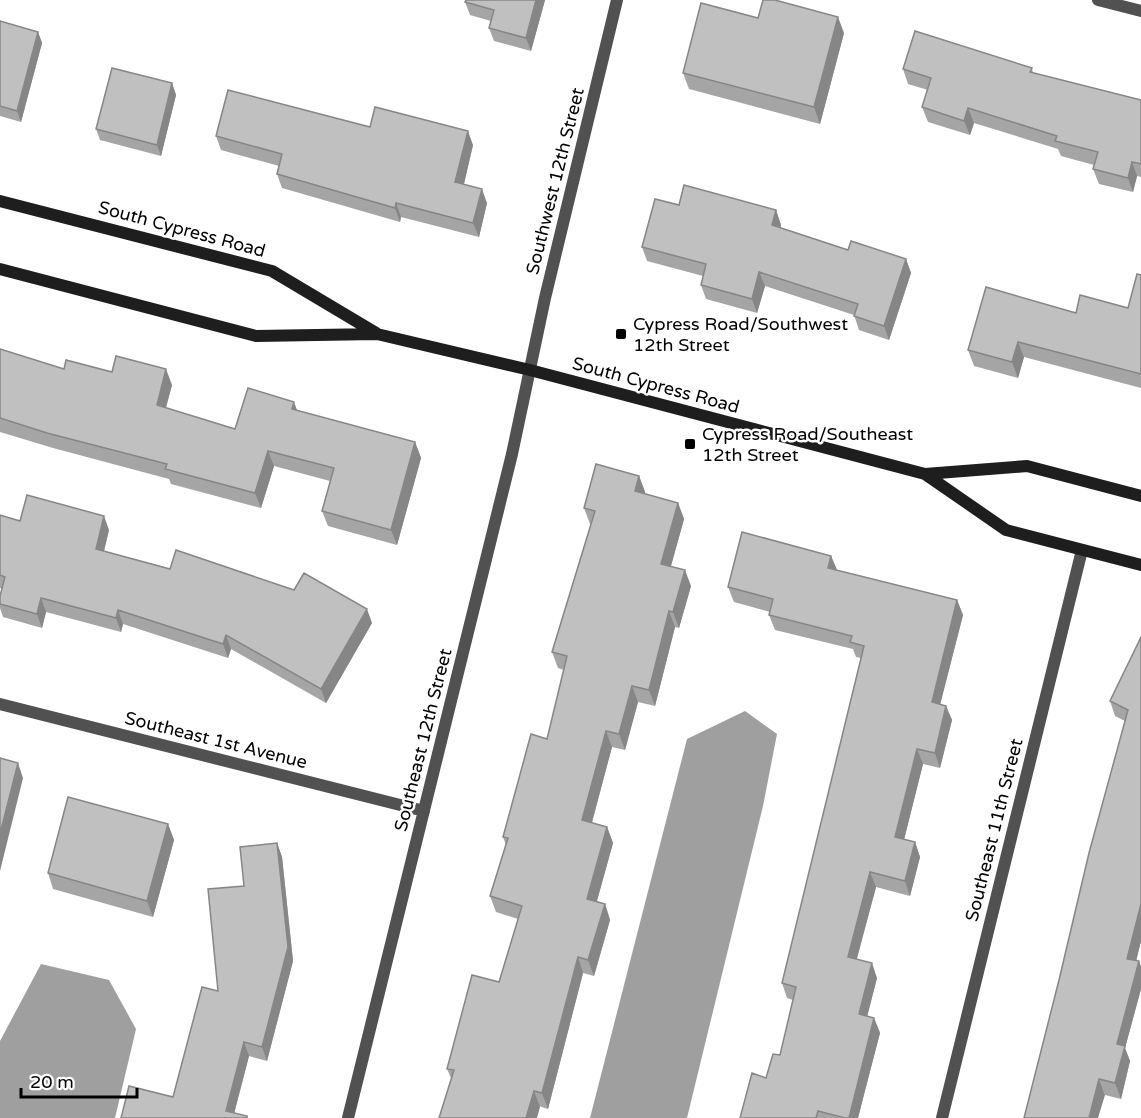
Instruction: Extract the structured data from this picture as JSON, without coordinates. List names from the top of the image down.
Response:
{
  "streets": {
    "street": [
      "Southwest 12th Street",
      "South Cypress Road",
      "Southeast 1st Avenue",
      "Southeast 12th Street",
      "Southeast 11th Street"
    ]
  },
  "crossings": [
    ["Southwest 12th Street", "South Cypress Road"],
    ["Southwest 12th Street", "Southeast 12th Street"],
    ["South Cypress Road", "Southeast 12th Street"],
    ["South Cypress Road", "Southeast 11th Street"],
    ["Southeast 1st Avenue", "Southeast 12th Street"]
  ],
  "places": {
    "transit": ["Cypress Road/Southwest 12th Street", "Cypress Road/Southeast 12th Street"]
  },
  "scale_bar": "20 m"
}
